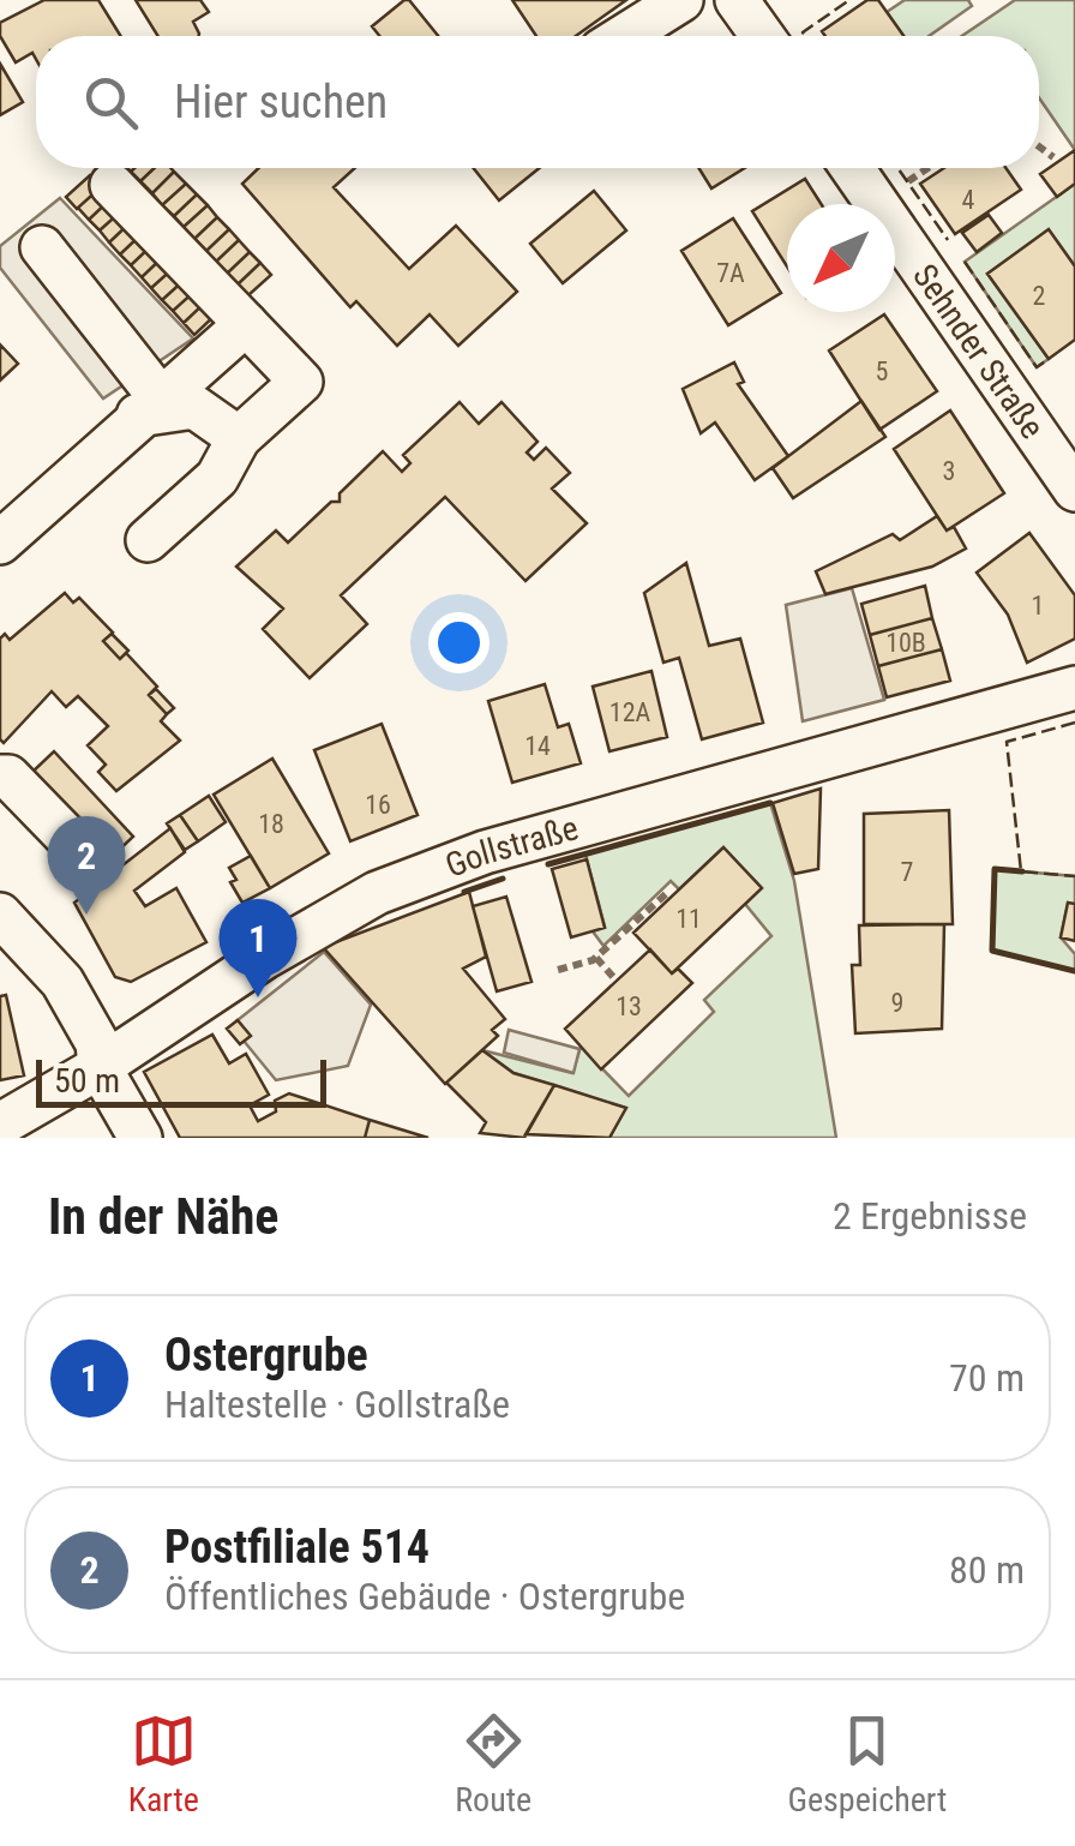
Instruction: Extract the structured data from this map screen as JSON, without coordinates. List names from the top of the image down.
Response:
{
  "streets": {
    "street": ["Sehnder Straße", "Gollstraße"]
  },
  "house_numbers": [
    "4",
    "7A",
    "2",
    "5",
    "3",
    "1",
    "10B",
    "12A",
    "14",
    "16",
    "18",
    "7",
    "11",
    "9",
    "13"
  ],
  "scale_bar": "50 m",
  "north": "bottom left",
  "page": {
    "search": "Hier suchen",
    "pins": ["2", "1"],
    "scale": "50 m",
    "heading": ["In der Nähe", "2 Ergebnisse"],
    "list": [
      {
        "mark": "1",
        "name": "Ostergrube",
        "note": "Haltestelle · Gollstraße",
        "value": "70 m"
      },
      {
        "mark": "2",
        "name": "Postfiliale 514",
        "note": "Öffentliches Gebäude · Ostergrube",
        "value": "80 m"
      }
    ],
    "nav": ["Karte", "Route", "Gespeichert"]
  }
}
